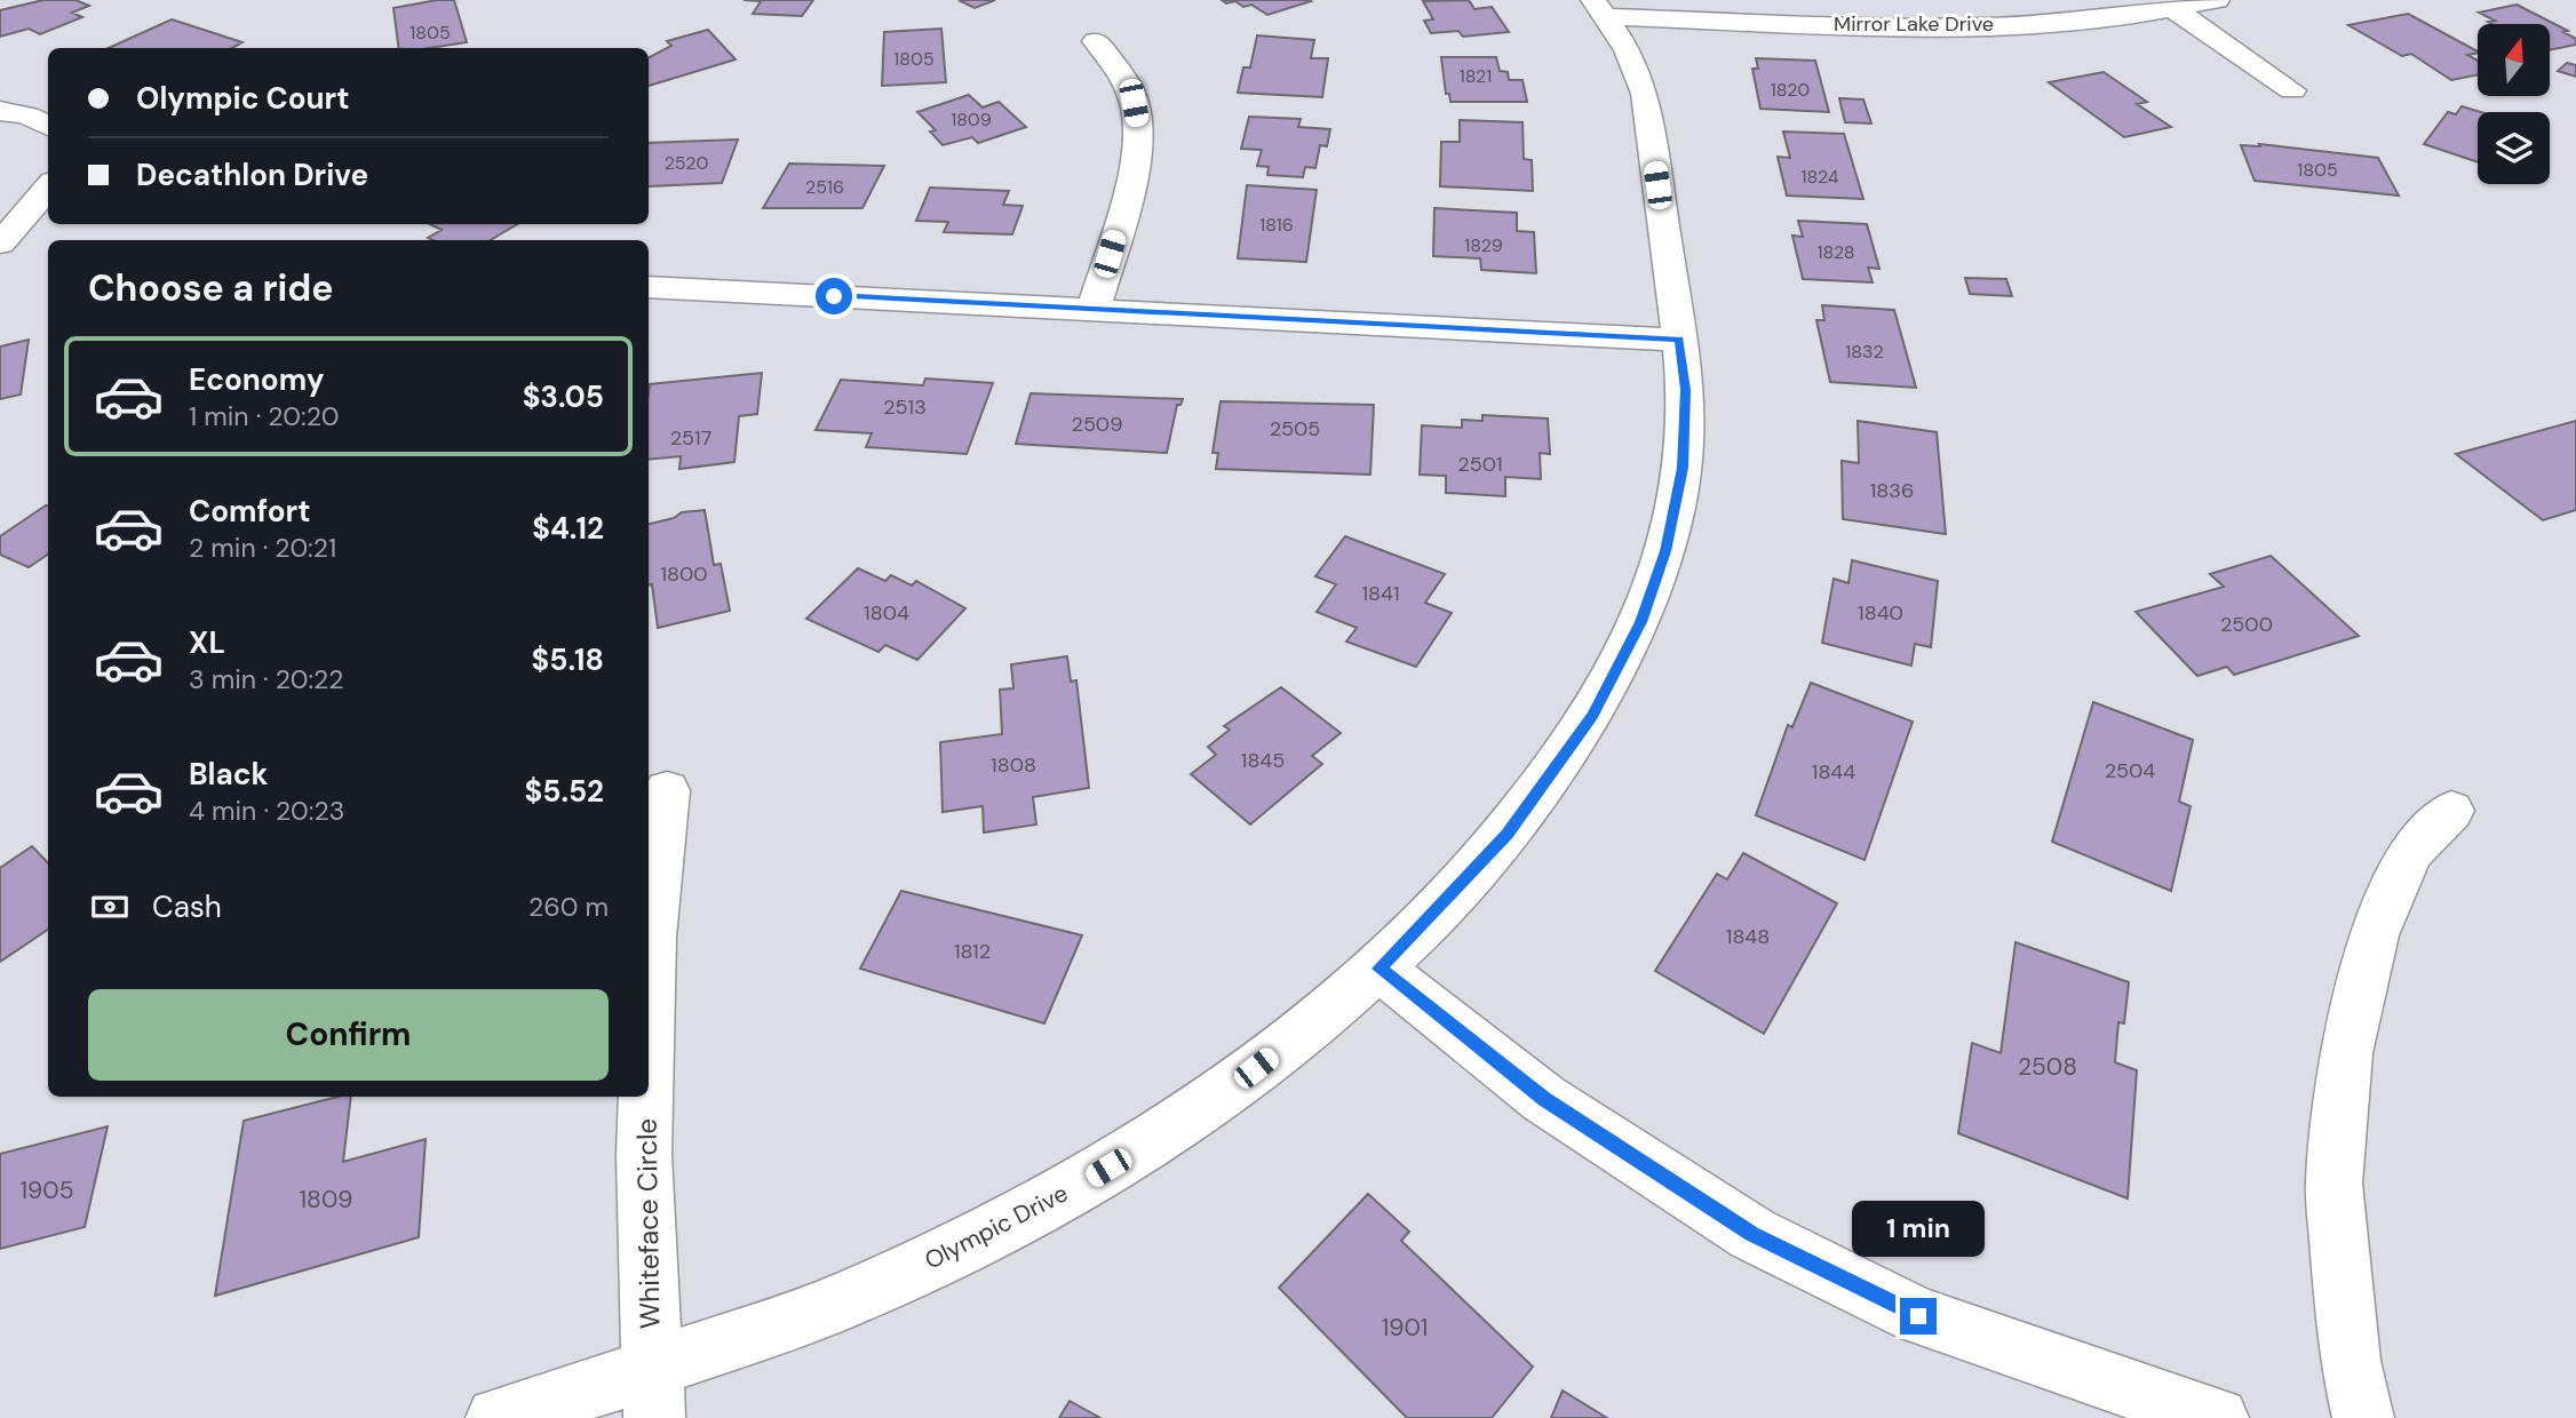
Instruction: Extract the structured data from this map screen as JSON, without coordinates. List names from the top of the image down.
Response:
{
  "streets": {
    "street": ["Mirror Lake Drive", "Whiteface Circle", "Olympic Drive"]
  },
  "crossings": [
    ["Mirror Lake Drive", "Olympic Drive"],
    ["Whiteface Circle", "Olympic Drive"]
  ],
  "house_numbers": [
    "1805",
    "1805",
    "1821",
    "1820",
    "1809",
    "2520",
    "1805",
    "1824",
    "2516",
    "1816",
    "1829",
    "1828",
    "1832",
    "2513",
    "2509",
    "2505",
    "2517",
    "2501",
    "1836",
    "1800",
    "1841",
    "1804",
    "1840",
    "2500",
    "1845",
    "1808",
    "2504",
    "1844",
    "1848",
    "1812",
    "2508",
    "1905",
    "1809",
    "1901"
  ],
  "north": "top",
  "page": {
    "banner": ["Olympic Court", "Decathlon Drive"],
    "heading": "Choose a ride",
    "list": [
      {
        "name": "Economy",
        "note": "1 min · 20:20",
        "value": "$3.05"
      },
      {
        "name": "Comfort",
        "note": "2 min · 20:21",
        "value": "$4.12"
      },
      {
        "name": "XL",
        "note": "3 min · 20:22",
        "value": "$5.18"
      },
      {
        "name": "Black",
        "note": "4 min · 20:23",
        "value": "$5.52"
      }
    ],
    "pay": ["Cash", "260 m"],
    "buttons": "Confirm",
    "bubble": "1 min"
  }
}
